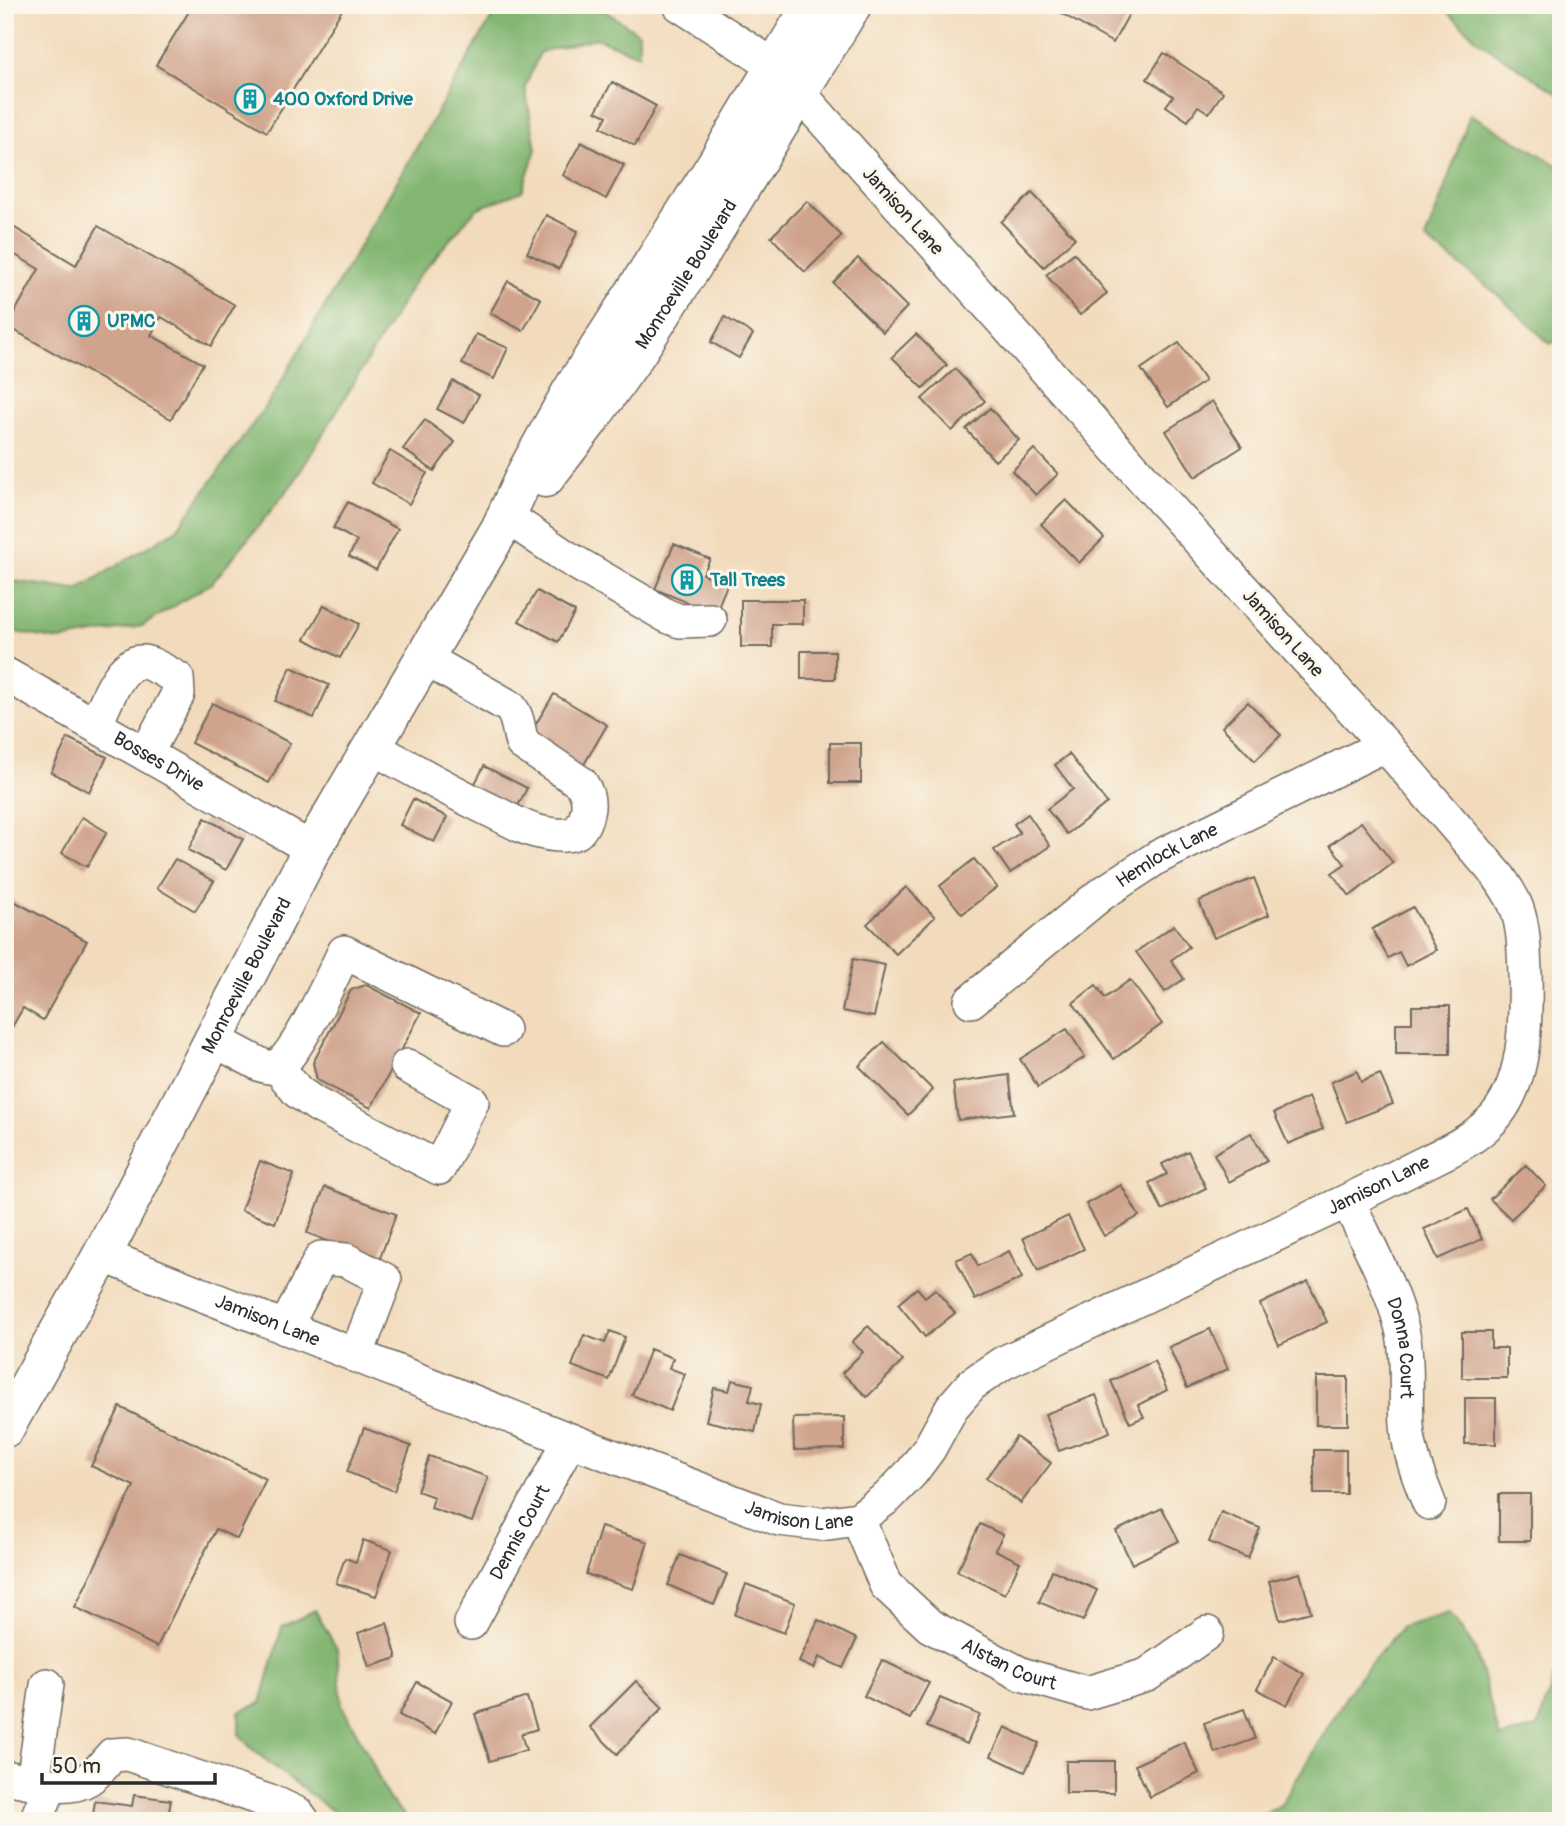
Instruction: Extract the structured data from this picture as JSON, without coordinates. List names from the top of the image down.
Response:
{
  "streets": {
    "main road": ["Monroeville Boulevard"],
    "street": [
      "Jamison Lane",
      "Bosses Drive",
      "Hemlock Lane",
      "Donna Court",
      "Dennis Court",
      "Alstan Court"
    ]
  },
  "crossings": [
    ["Jamison Lane", "Monroeville Boulevard"],
    ["Jamison Lane", "Hemlock Lane"],
    ["Jamison Lane", "Donna Court"],
    ["Jamison Lane", "Dennis Court"],
    ["Jamison Lane", "Alstan Court"],
    ["Monroeville Boulevard", "Bosses Drive"]
  ],
  "places": {
    "building": ["400 Oxford Drive", "UPMC", "Tall Trees"]
  },
  "scale_bar": "50 m"
}
